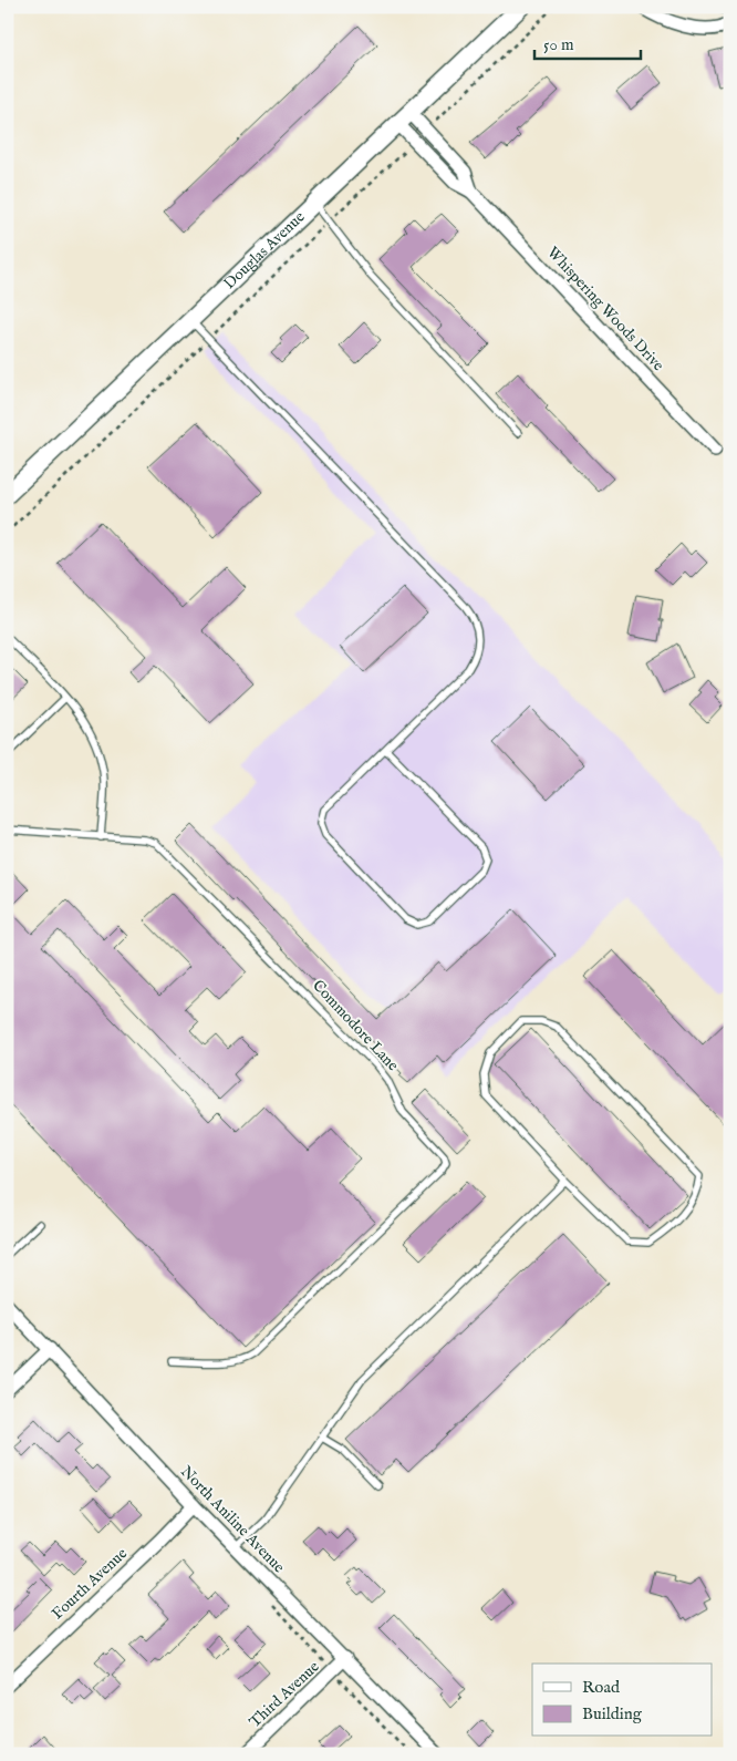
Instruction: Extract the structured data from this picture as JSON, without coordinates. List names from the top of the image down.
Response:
{
  "streets": {
    "street": [
      "Douglas Avenue",
      "Whispering Woods Drive",
      "North Aniline Avenue",
      "Fourth Avenue",
      "Third Avenue"
    ],
    "lane": ["Commodore Lane"]
  },
  "crossings": [
    ["Douglas Avenue", "Whispering Woods Drive"],
    ["North Aniline Avenue", "Fourth Avenue"],
    ["North Aniline Avenue", "Third Avenue"]
  ],
  "legend": ["Road", "Building"],
  "scale_bar": "50 m"
}
